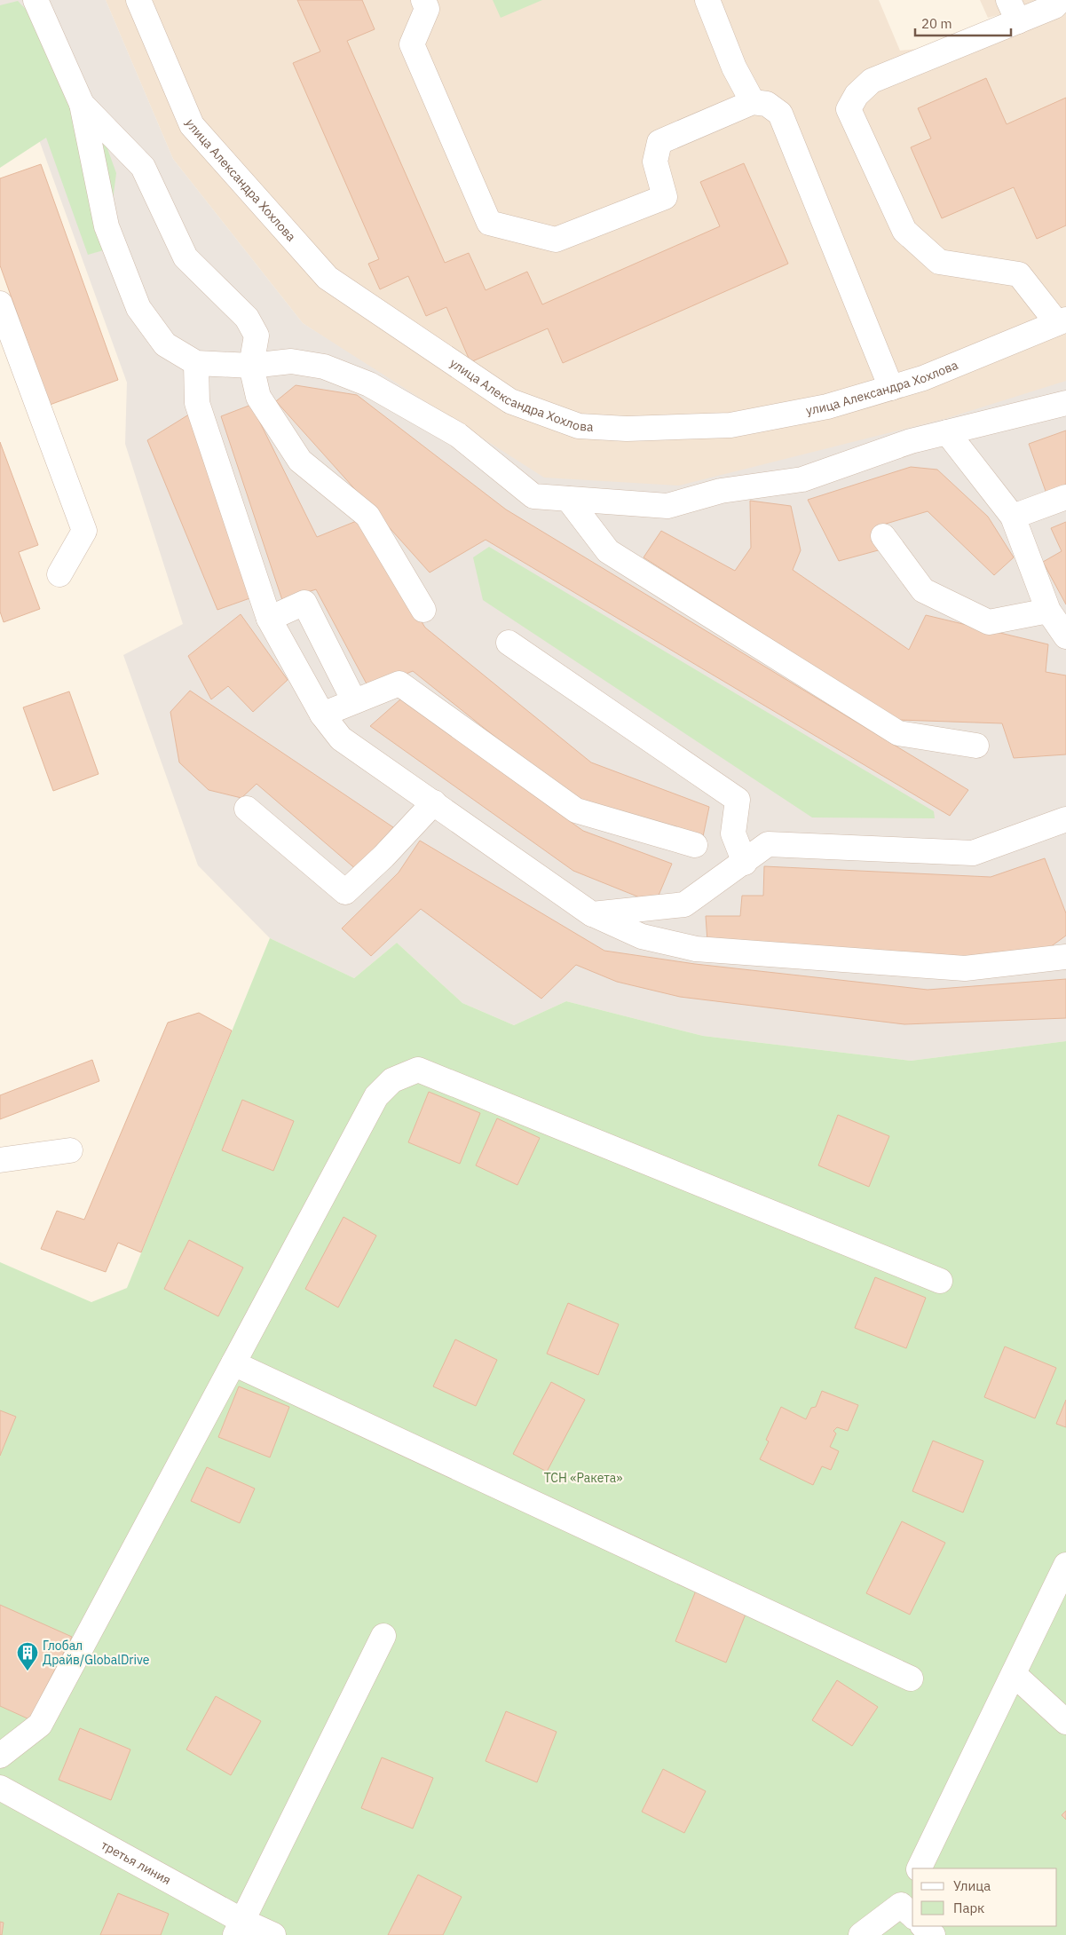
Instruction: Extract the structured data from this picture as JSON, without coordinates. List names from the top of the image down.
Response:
{
  "streets": {
    "street": ["улица Александра Хохлова", "третья линия"]
  },
  "parks": ["ТСН «Ракета»"],
  "places": {
    "building": ["Глобал Драйв/GlobalDrive"]
  },
  "legend": ["Улица", "Парк"],
  "scale_bar": "20 m"
}
